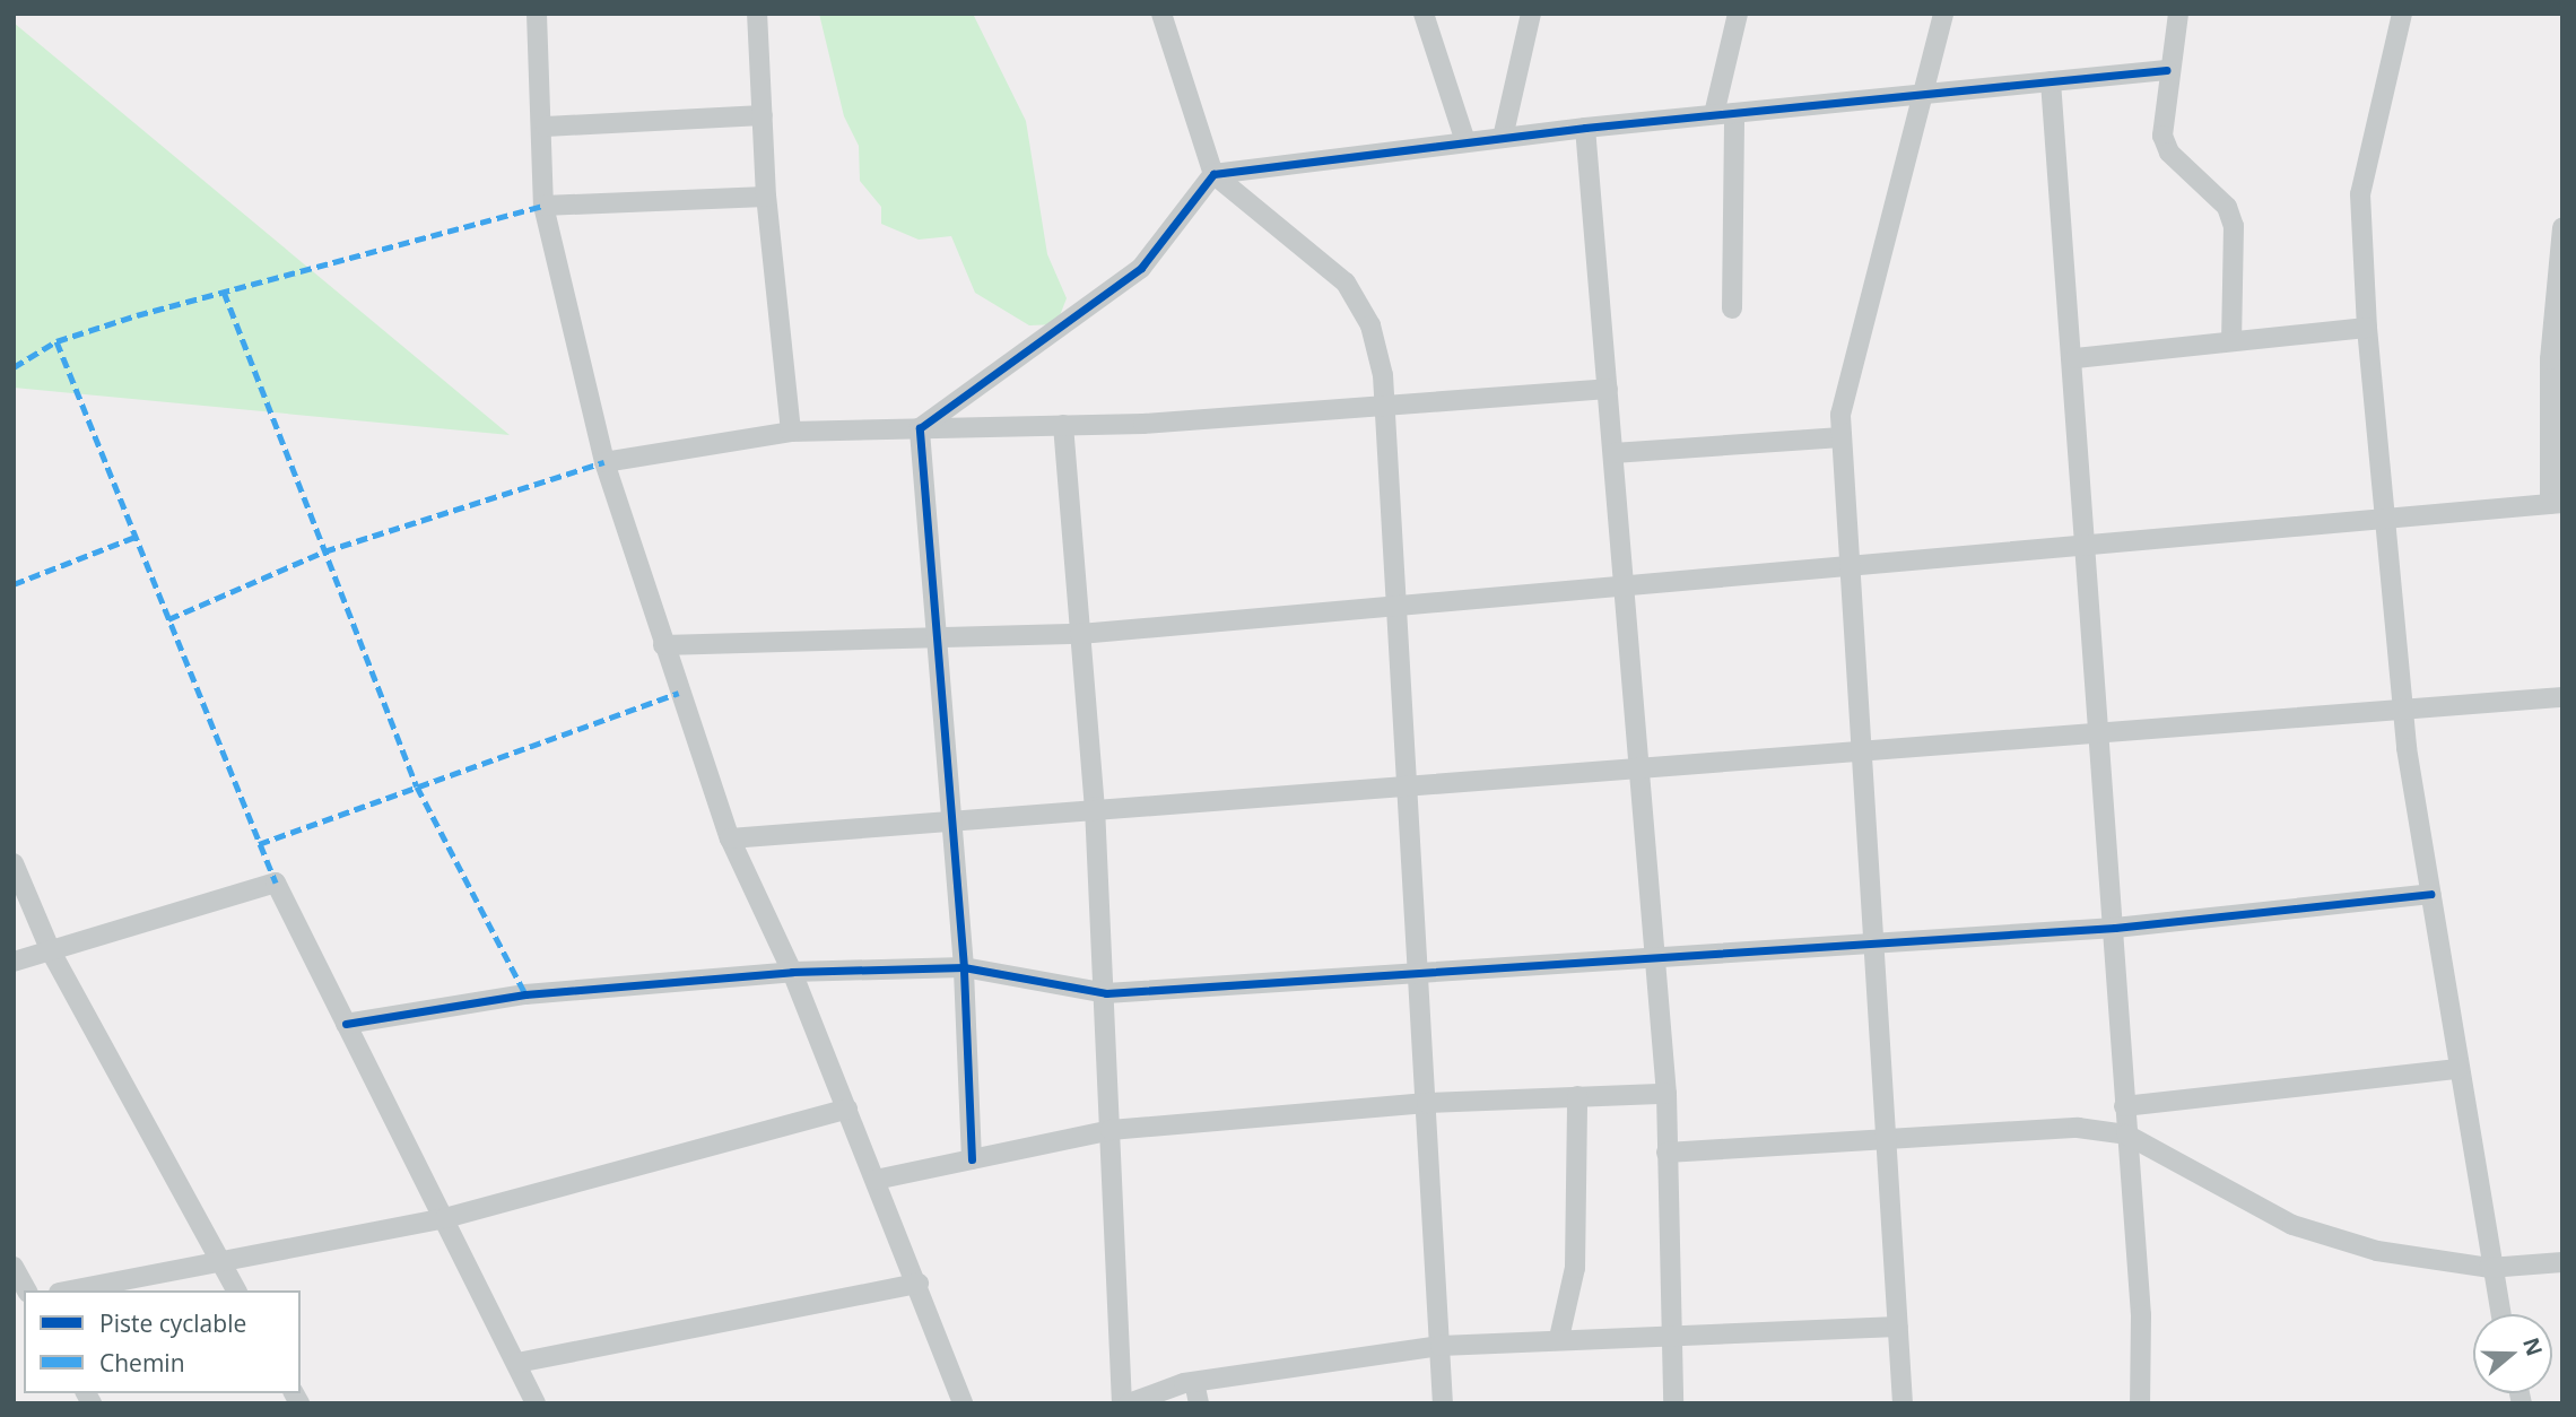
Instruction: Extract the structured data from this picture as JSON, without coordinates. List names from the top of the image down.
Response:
{
  "legend": ["Piste cyclable", "Chemin"],
  "north": "right"
}
